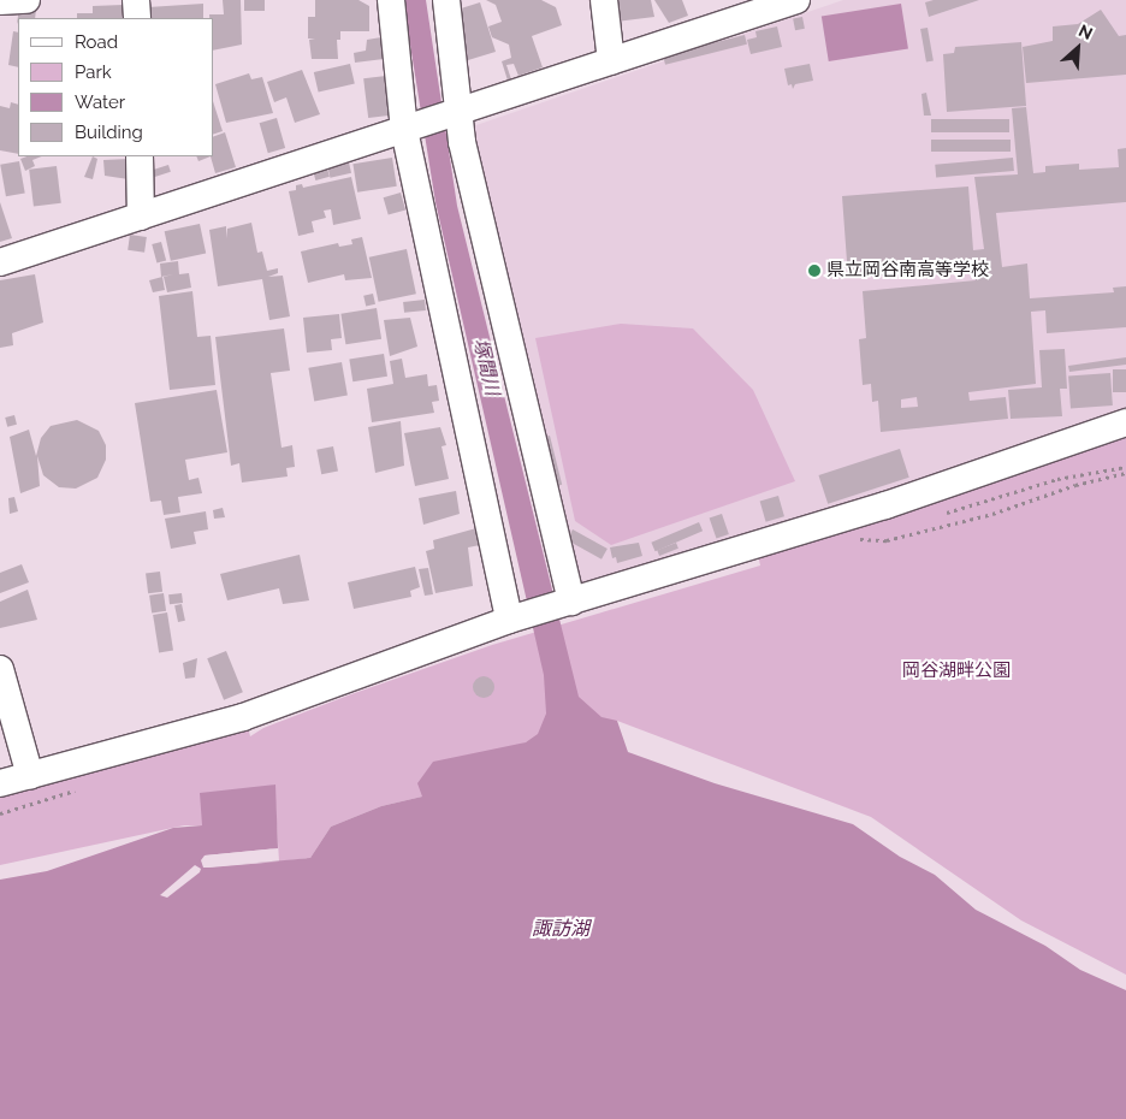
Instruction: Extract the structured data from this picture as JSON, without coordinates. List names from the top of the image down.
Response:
{
  "water": ["塚間川", "諏訪湖"],
  "parks": ["岡谷湖畔公園"],
  "places": ["県立岡谷南高等学校"],
  "legend": [
    "Road",
    "Park",
    "Water",
    "Building"
  ],
  "north": "top right"
}
